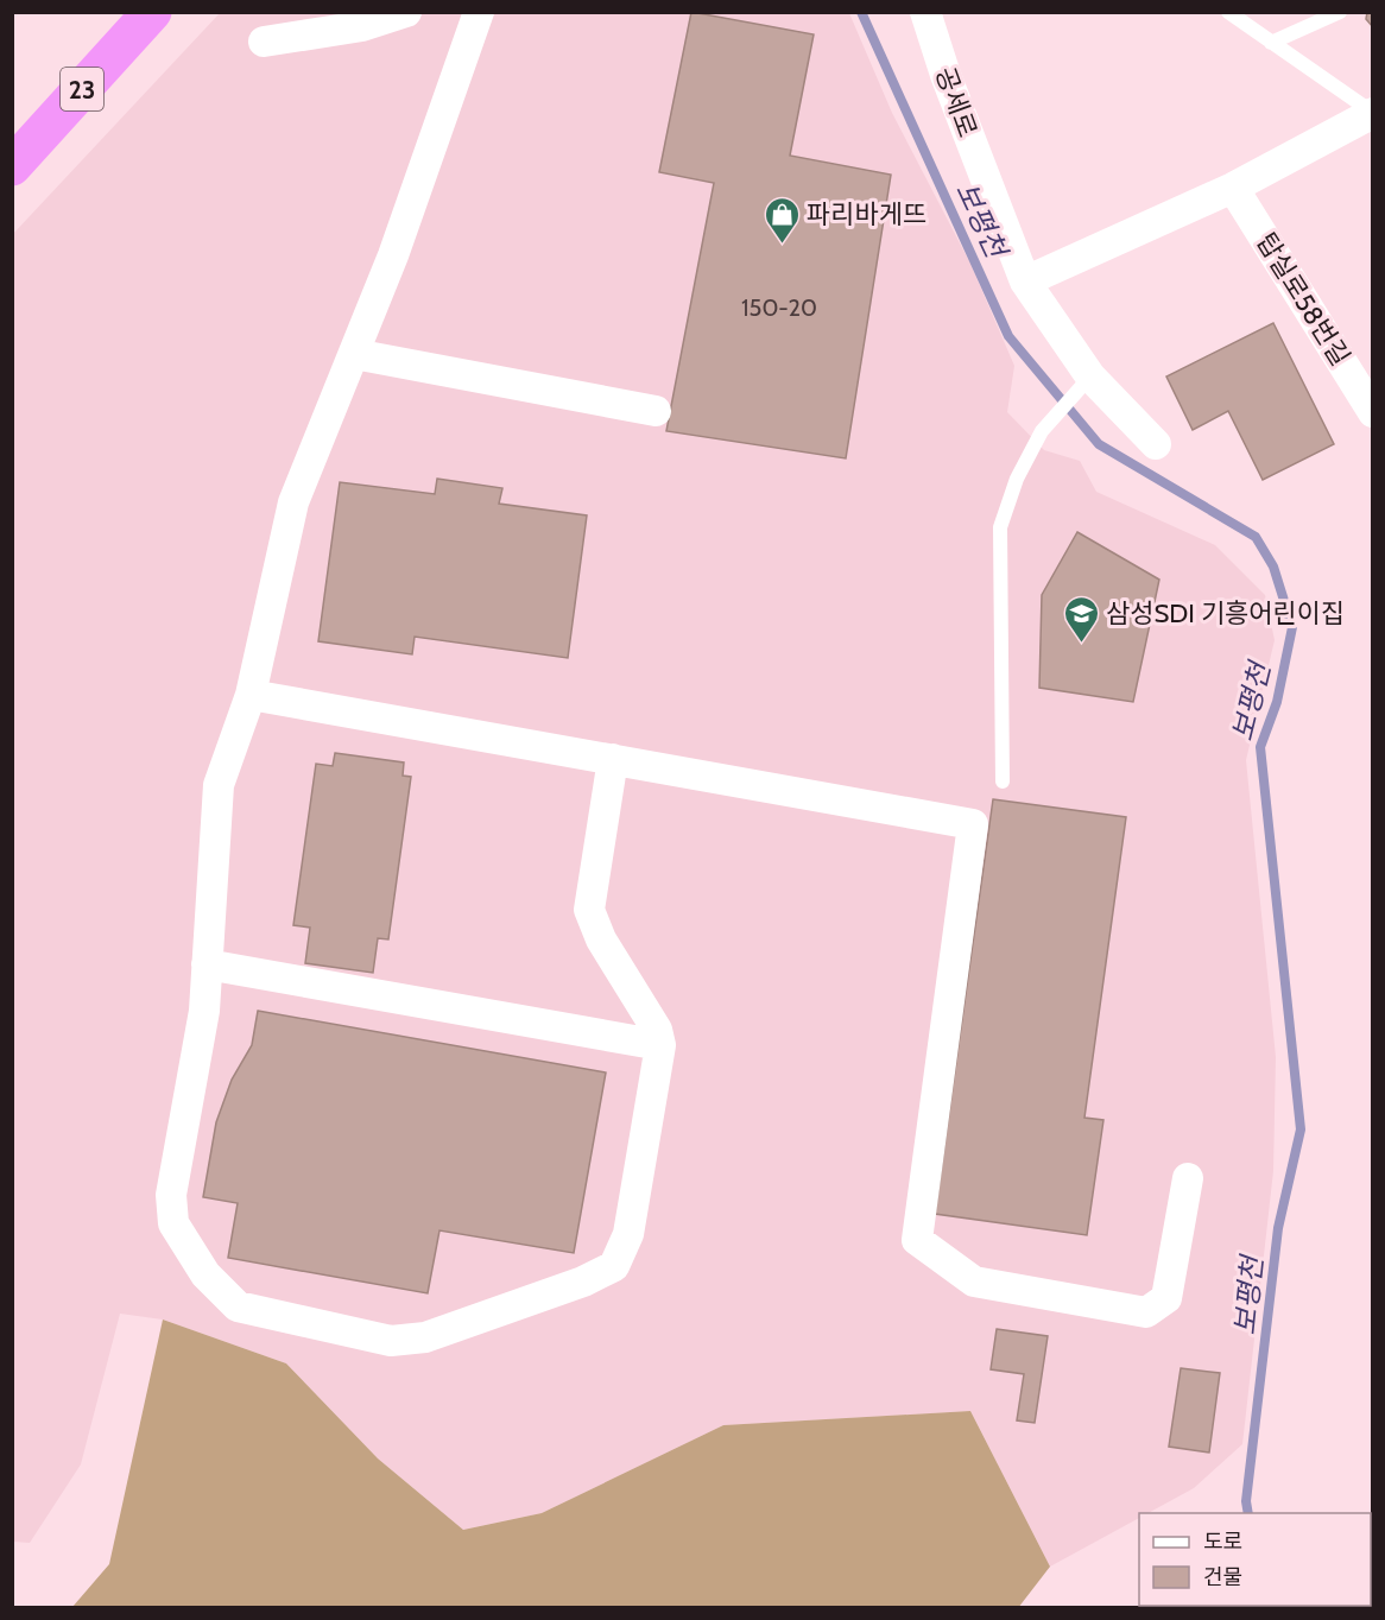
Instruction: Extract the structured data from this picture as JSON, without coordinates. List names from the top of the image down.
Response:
{
  "streets": {
    "highway": ["23"],
    "street": ["공세로", "탑실로58번길"]
  },
  "water": ["보평천"],
  "places": {
    "shop": ["파리바게뜨"],
    "school or university": ["삼성SDI 기흥어린이집"]
  },
  "house_numbers": ["150-20"],
  "legend": ["도로", "건물"]
}
